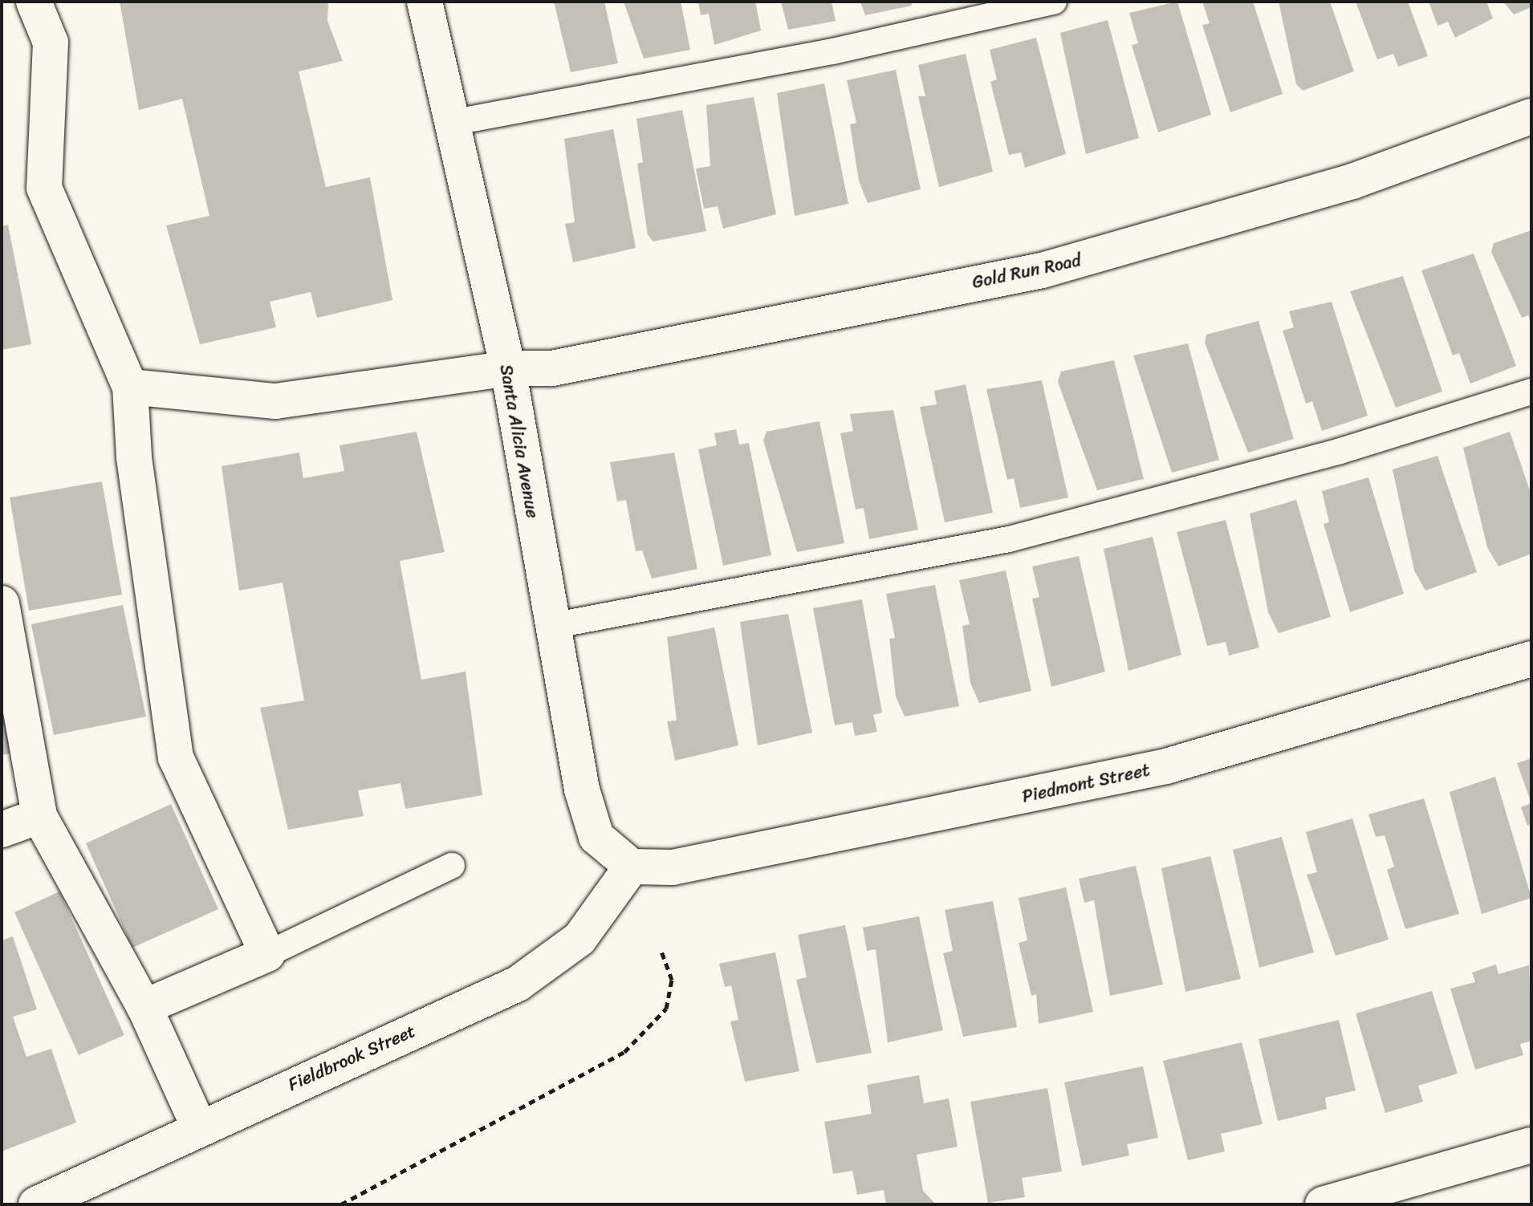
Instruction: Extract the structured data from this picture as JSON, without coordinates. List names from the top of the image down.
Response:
{
  "streets": {
    "street": [
      "Gold Run Road",
      "Santa Alicia Avenue",
      "Piedmont Street",
      "Fieldbrook Street"
    ]
  },
  "crossings": [
    ["Gold Run Road", "Santa Alicia Avenue"],
    ["Santa Alicia Avenue", "Piedmont Street"],
    ["Santa Alicia Avenue", "Fieldbrook Street"],
    ["Piedmont Street", "Fieldbrook Street"]
  ]
}
